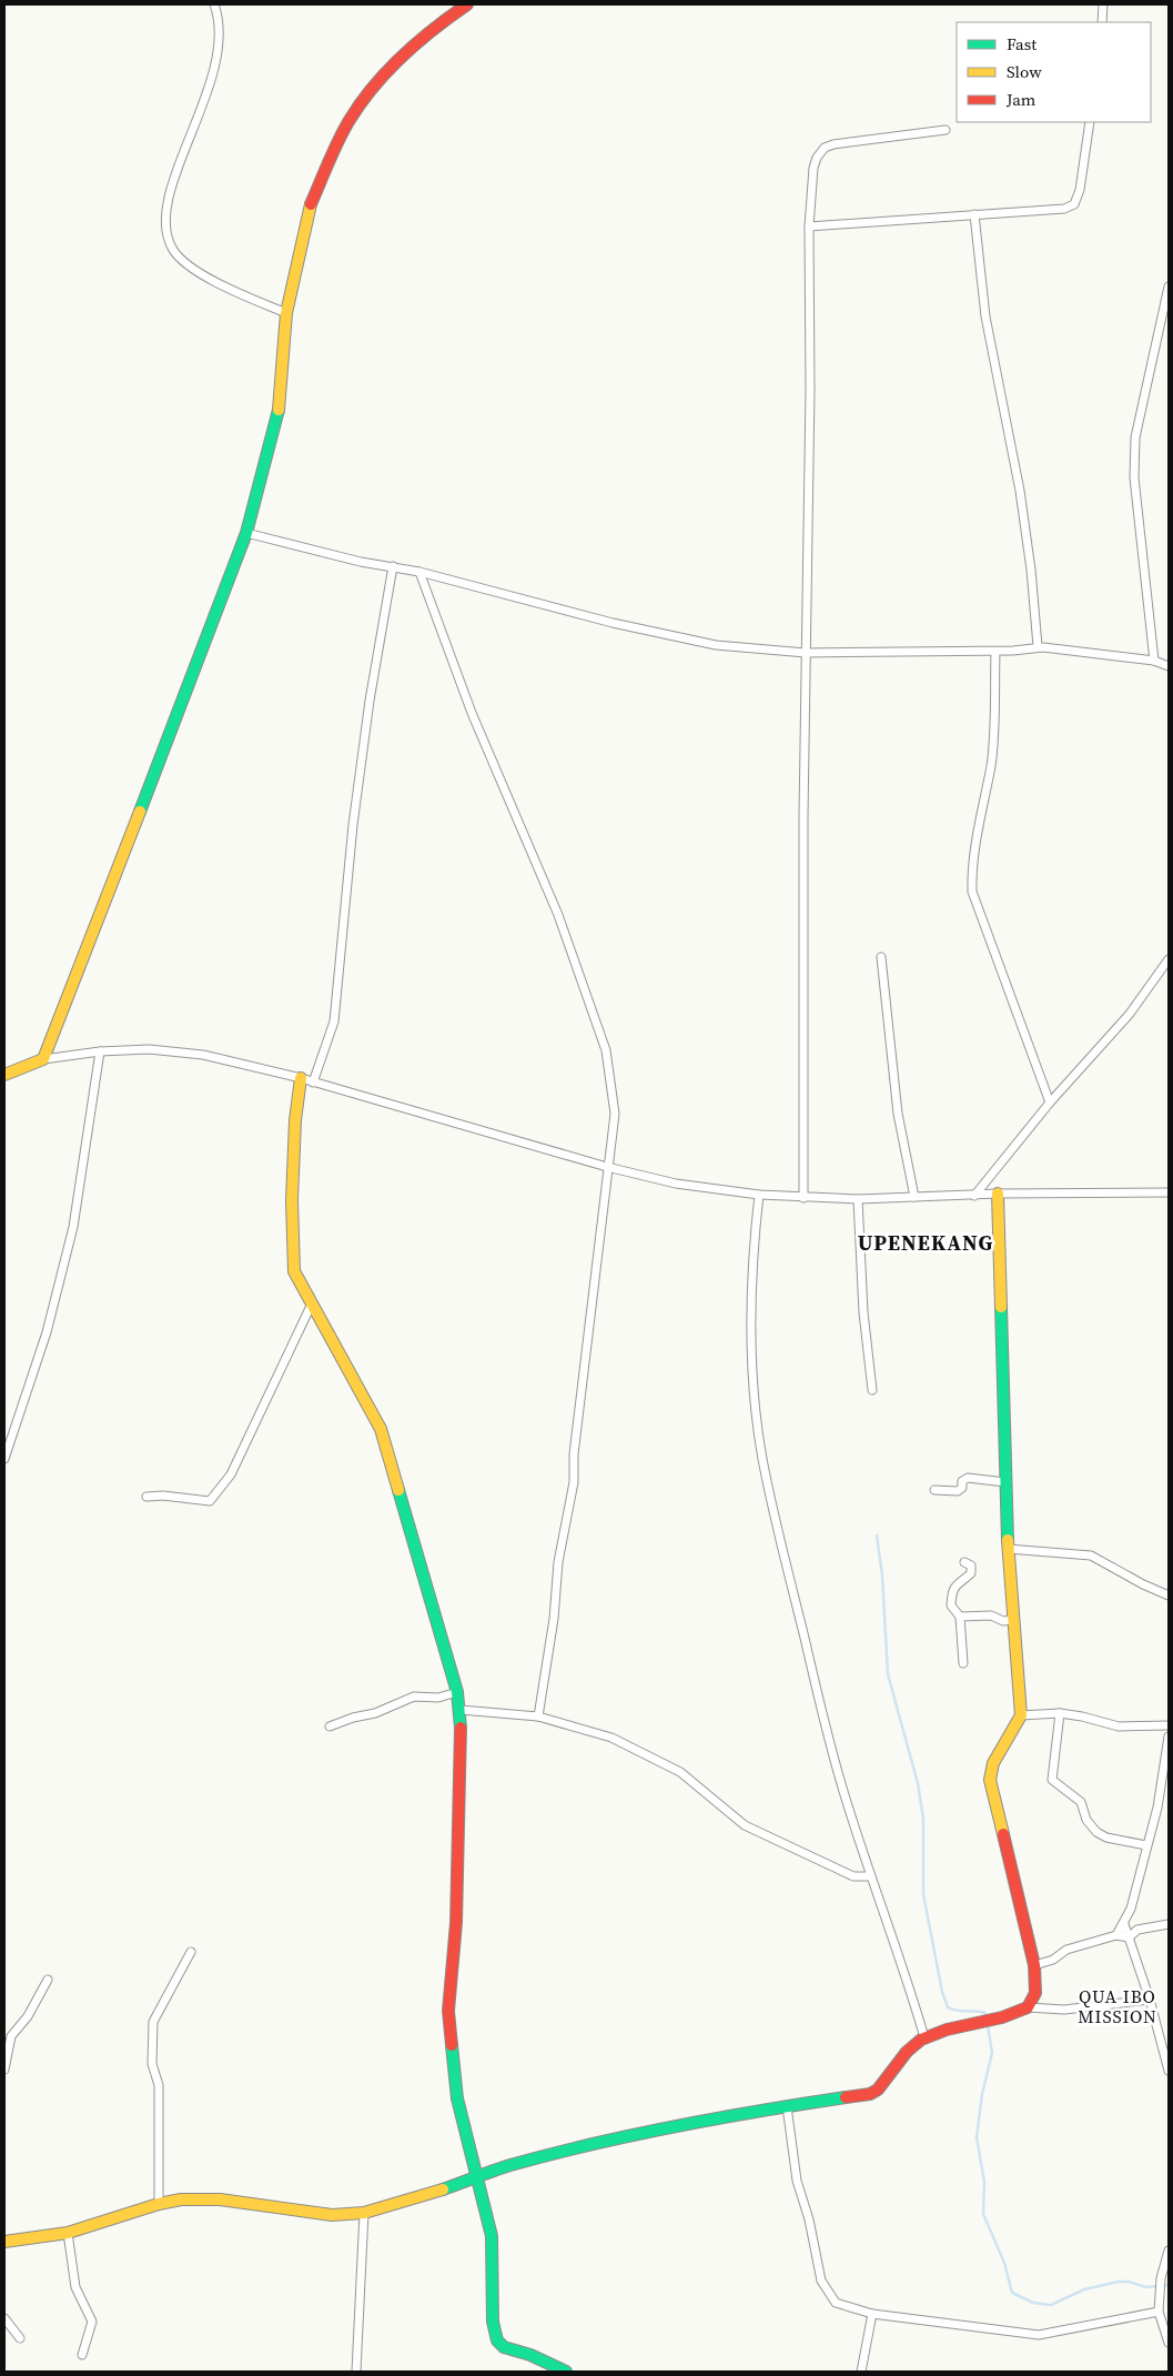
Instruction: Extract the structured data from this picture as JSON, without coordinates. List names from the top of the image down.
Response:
{
  "districts": ["UPENEKANG", "QUA IBO MISSION"],
  "legend": ["Fast", "Slow", "Jam"]
}
